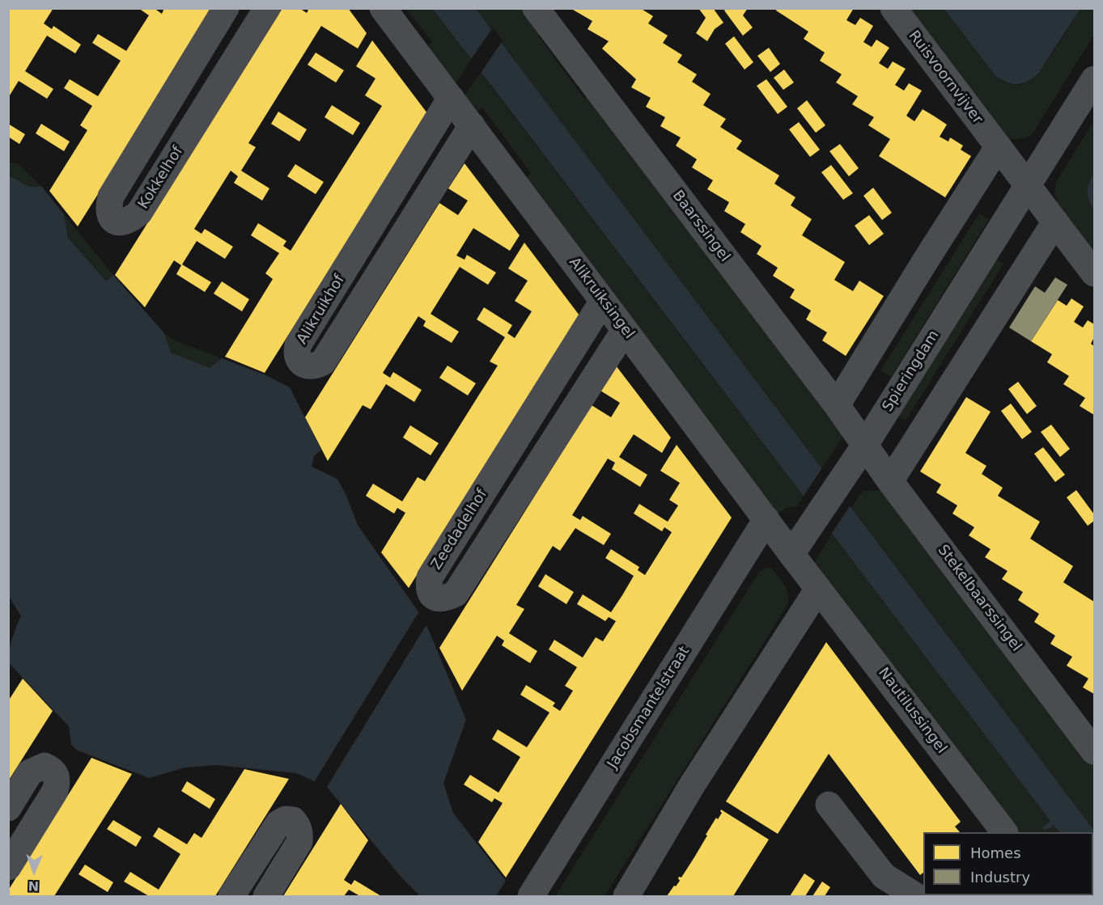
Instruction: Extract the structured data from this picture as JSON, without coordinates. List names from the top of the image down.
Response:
{
  "streets": {
    "street": [
      "Ruisvoornvijver",
      "Kokkelhof",
      "Baarssingel",
      "Alikruiksingel",
      "Alikruikhof",
      "Spieringdam",
      "Zeedadelhof",
      "Stekelbaarssingel",
      "Jacobsmantelstraat",
      "Nautilussingel"
    ]
  },
  "crossings": [
    ["Baarssingel", "Spieringdam"],
    ["Baarssingel", "Stekelbaarssingel"],
    ["Alikruiksingel", "Alikruikhof"],
    ["Alikruiksingel", "Spieringdam"],
    ["Alikruiksingel", "Zeedadelhof"],
    ["Alikruiksingel", "Jacobsmantelstraat"],
    ["Alikruiksingel", "Nautilussingel"],
    ["Spieringdam", "Stekelbaarssingel"]
  ],
  "legend": ["Homes", "Industry"],
  "north": "bottom"
}
